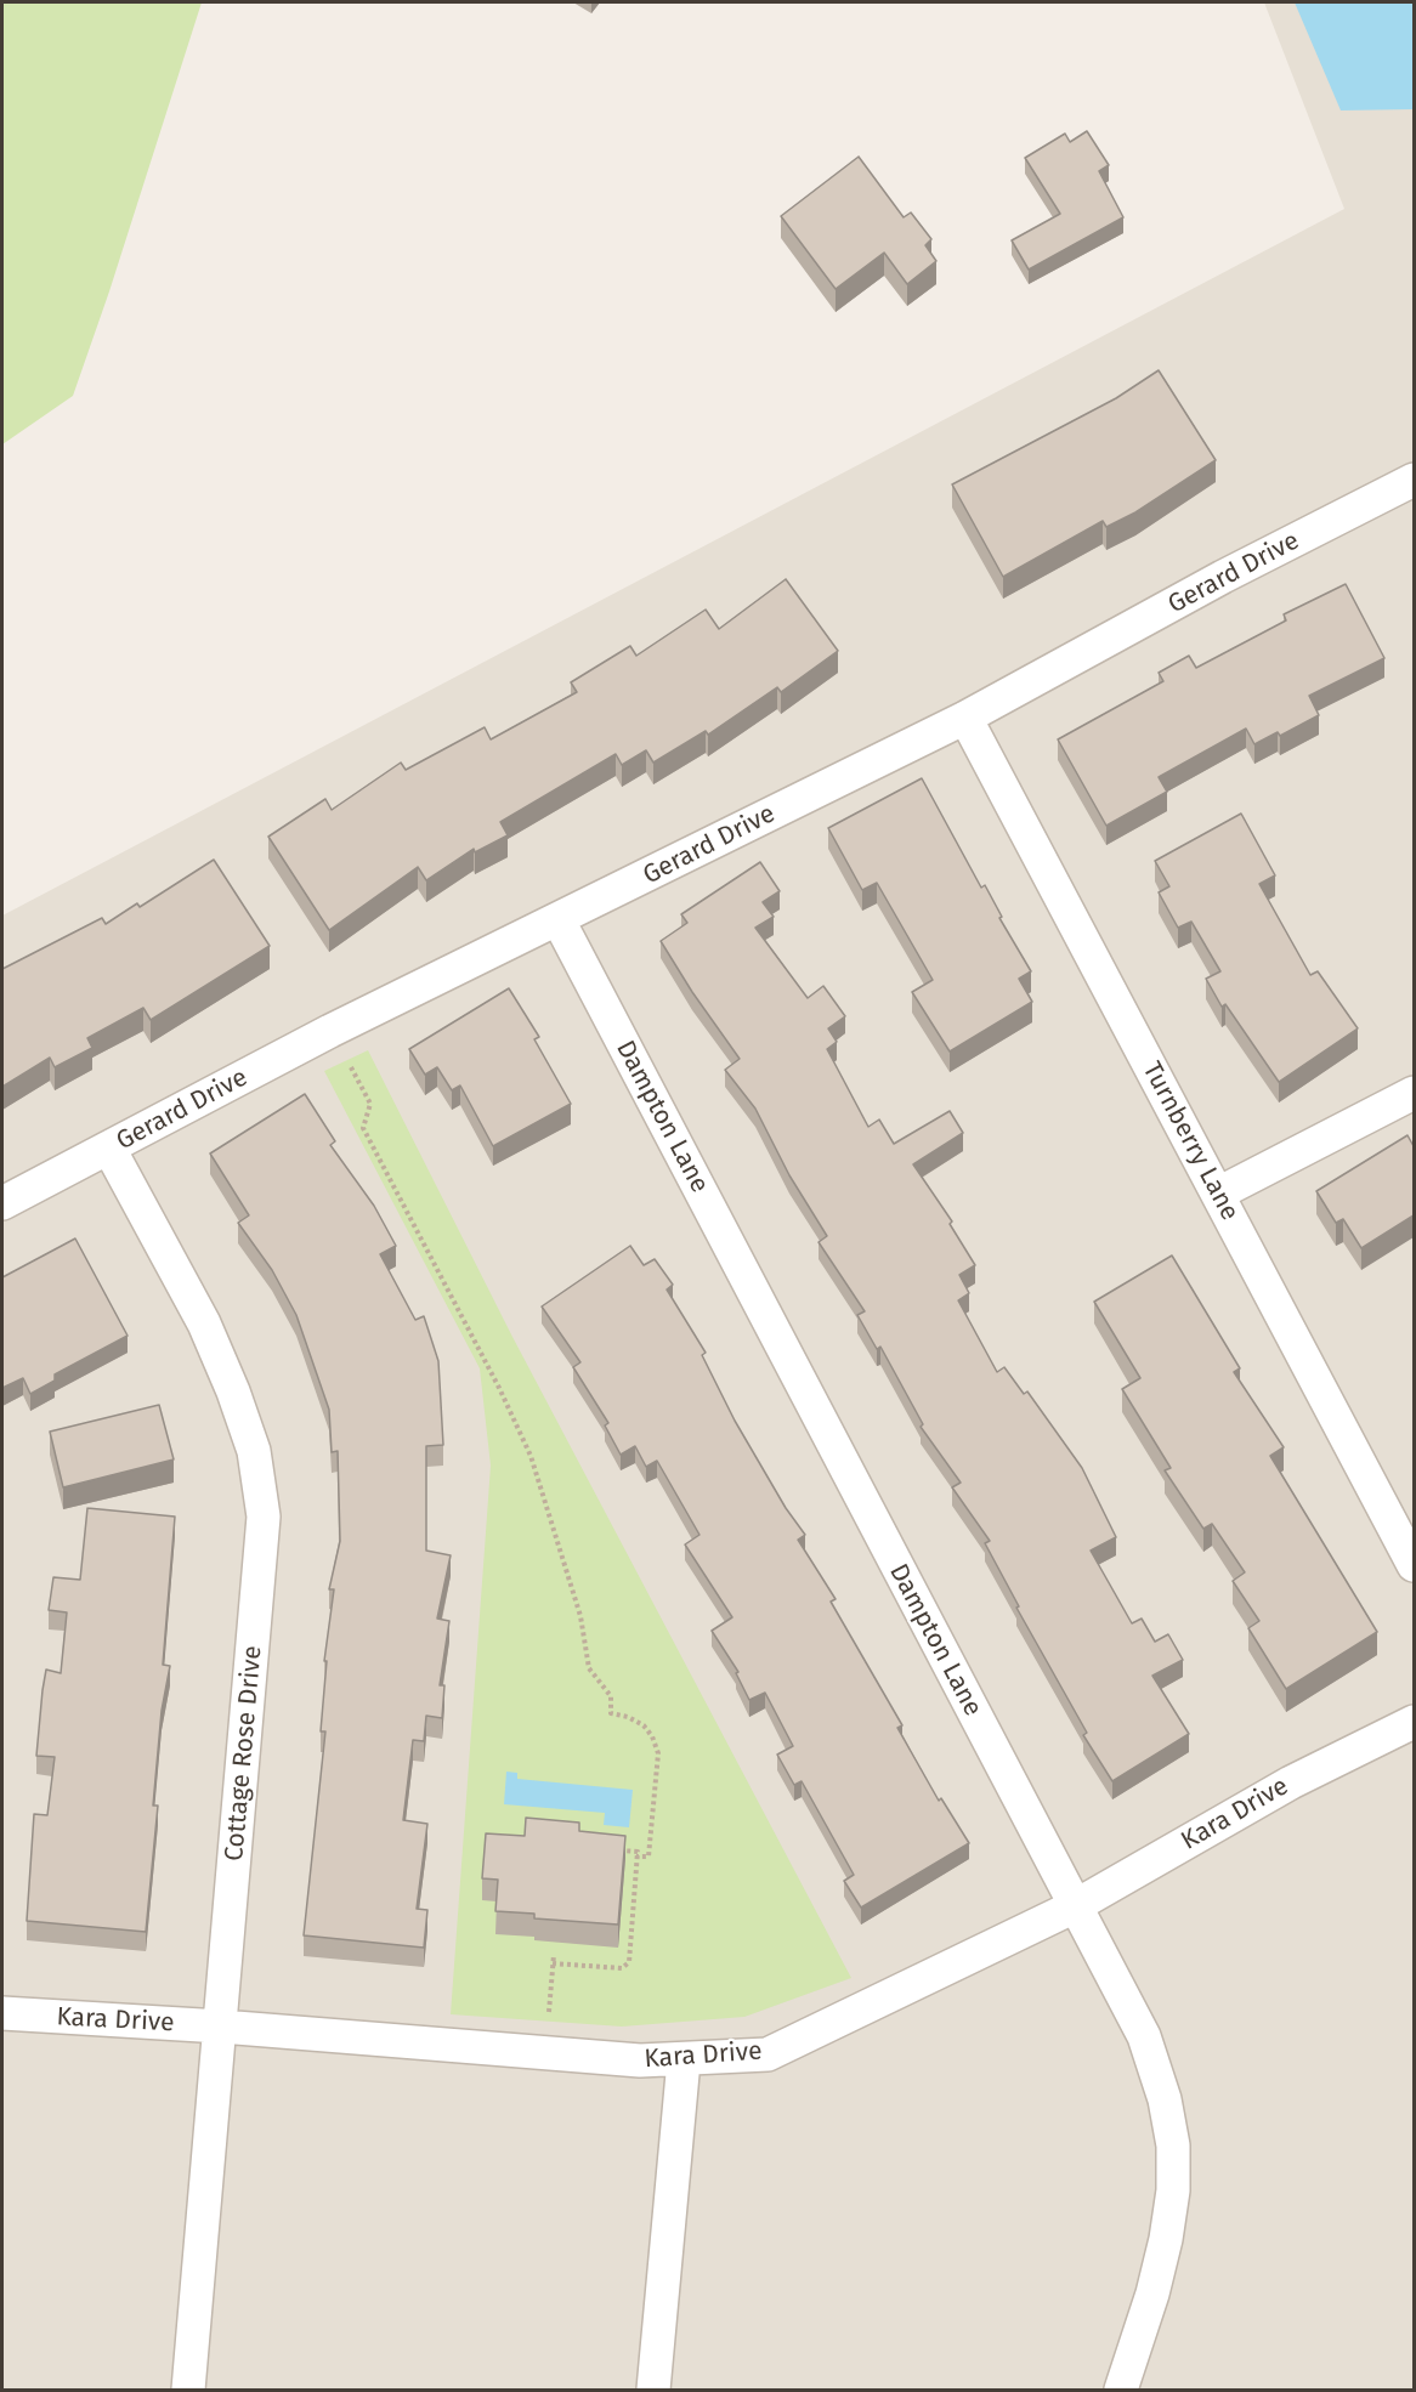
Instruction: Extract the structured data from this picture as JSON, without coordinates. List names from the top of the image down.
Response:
{
  "streets": {
    "street": [
      "Gerard Drive",
      "Dampton Lane",
      "Turnberry Lane",
      "Cottage Rose Drive",
      "Kara Drive"
    ]
  },
  "crossings": [
    ["Gerard Drive", "Dampton Lane"],
    ["Gerard Drive", "Turnberry Lane"],
    ["Gerard Drive", "Cottage Rose Drive"],
    ["Dampton Lane", "Kara Drive"],
    ["Cottage Rose Drive", "Kara Drive"]
  ]
}
